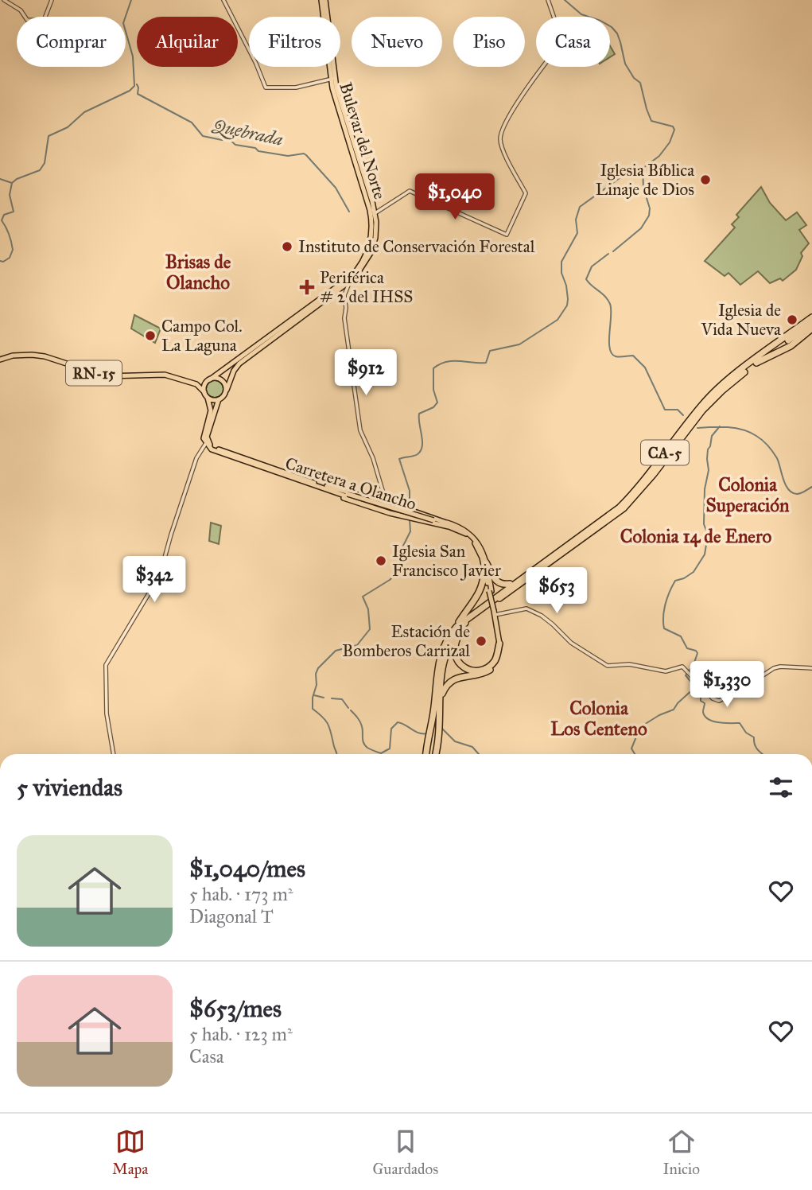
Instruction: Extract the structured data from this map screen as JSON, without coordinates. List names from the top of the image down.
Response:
{
  "streets": {
    "highway": ["CA-5"],
    "main road": ["Bulevar del Norte", "RN-15", "Carretera a Olancho"]
  },
  "crossings": [
    ["Bulevar del Norte", "RN-15"],
    ["Bulevar del Norte", "Carretera a Olancho"],
    ["RN-15", "Carretera a Olancho"]
  ],
  "districts": [
    "Brisas de Olancho",
    "Colonia Superación",
    "Colonia 14 de Enero",
    "Colonia Los Centeno"
  ],
  "water": ["Quebrada"],
  "places": {
    "other": [
      "Iglesia Bíblica Linaje de Dios",
      "Instituto de Conservación Forestal",
      "Iglesia de Vida Nueva",
      "Campo Col. La Laguna",
      "Iglesia San Francisco Javier",
      "Estación de Bomberos Carrizal"
    ],
    "health": ["Periférica # 2 del IHSS"]
  },
  "page": {
    "chip": [
      "Comprar",
      "Alquilar",
      "Filtros",
      "Nuevo",
      "Piso",
      "Casa"
    ],
    "price": [
      "$1,040",
      "$912",
      "$342",
      "$653",
      "$1,330"
    ],
    "heading": "5 viviendas",
    "list": [
      {
        "name": "$1,040/mes",
        "note": "5 hab. · 173 m² · Diagonal T"
      },
      {
        "name": "$653/mes",
        "note": "5 hab. · 123 m² · Casa"
      }
    ],
    "tabs": ["Mapa", "Guardados", "Inicio"]
  }
}
